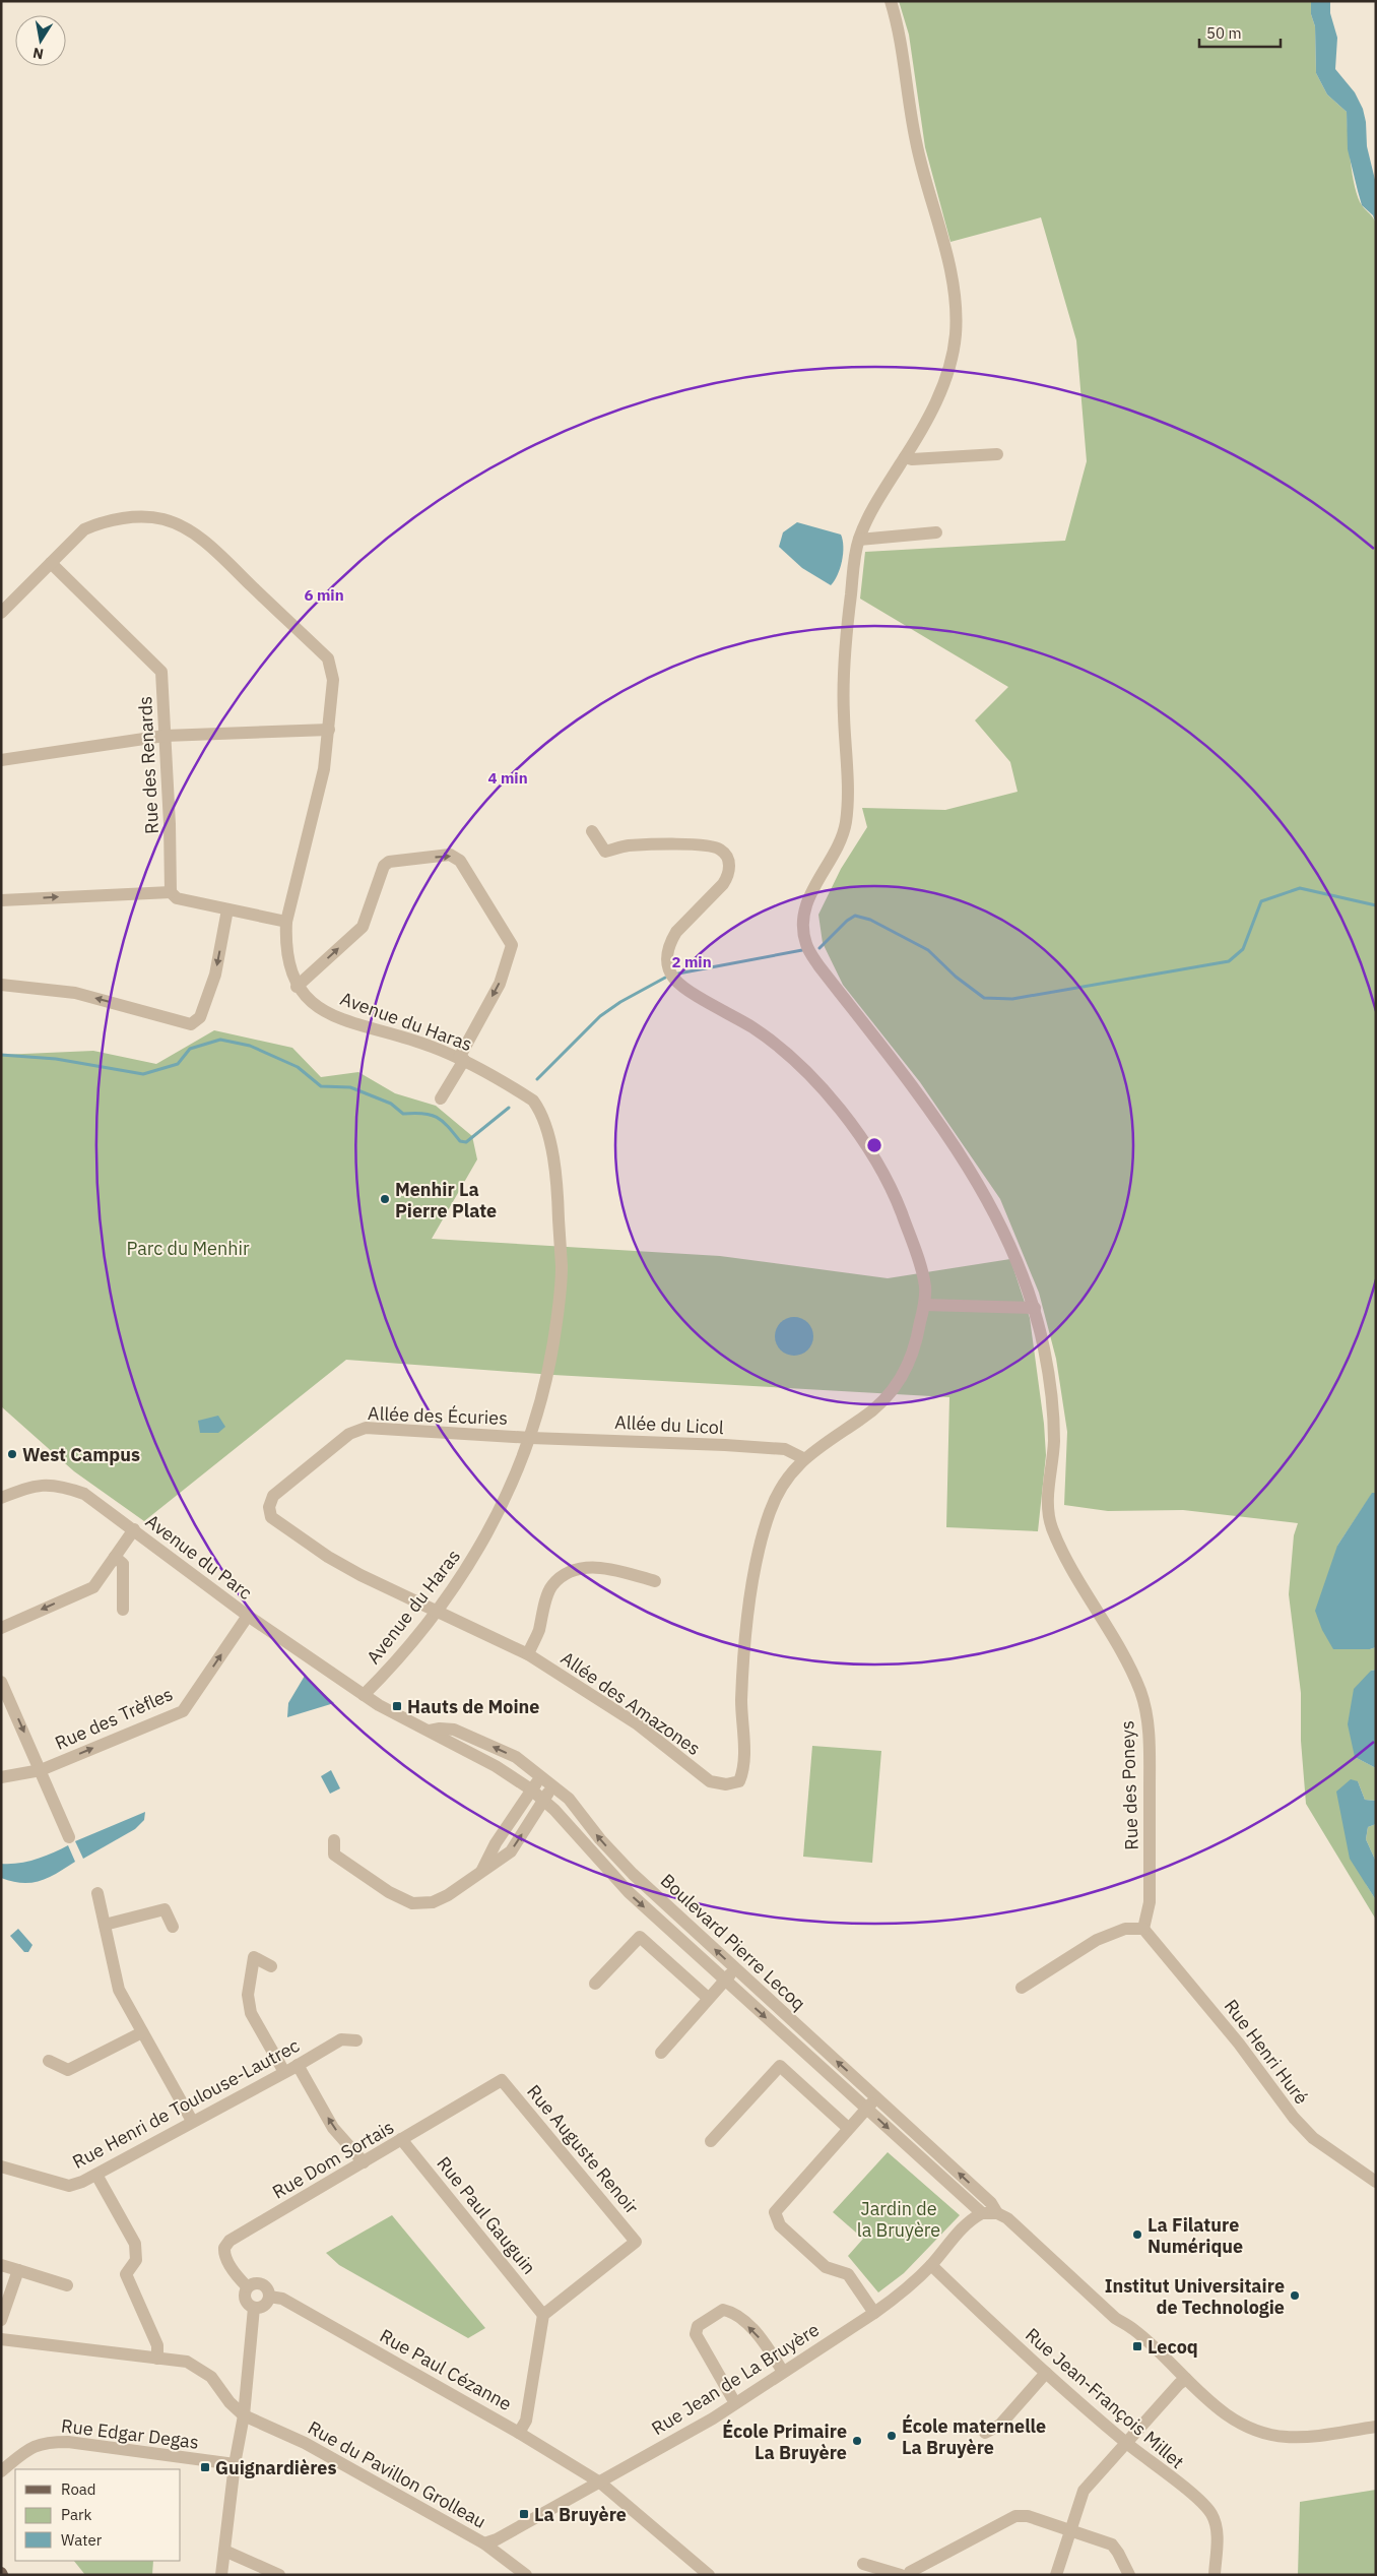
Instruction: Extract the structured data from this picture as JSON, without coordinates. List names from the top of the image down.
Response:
{
  "streets": {
    "street": [
      "Rue des Renards",
      "Avenue du Haras",
      "Allée des Écuries",
      "Allée du Licol",
      "Avenue du Parc",
      "Allée des Amazones",
      "Rue des Trèfles",
      "Rue des Poneys",
      "Boulevard Pierre Lecoq",
      "Rue Henri Huré",
      "Rue Henri de Toulouse-Lautrec",
      "Rue Auguste Renoir",
      "Rue Dom Sortais",
      "Rue Paul Gauguin",
      "Rue Paul Cézanne",
      "Rue Jean de La Bruyère",
      "Rue Jean-François Millet",
      "Rue Edgar Degas",
      "Rue du Pavillon Grolleau"
    ]
  },
  "crossings": [
    ["Rue des Renards", "Avenue du Haras"],
    ["Avenue du Haras", "Allée des Écuries"],
    ["Avenue du Haras", "Allée du Licol"],
    ["Avenue du Haras", "Avenue du Parc"],
    ["Avenue du Haras", "Allée des Amazones"],
    ["Avenue du Haras", "Boulevard Pierre Lecoq"],
    ["Allée des Écuries", "Allée du Licol"],
    ["Allée des Écuries", "Allée des Amazones"],
    ["Allée du Licol", "Allée des Amazones"],
    ["Avenue du Parc", "Rue des Trèfles"],
    ["Avenue du Parc", "Boulevard Pierre Lecoq"],
    ["Rue des Poneys", "Rue Henri Huré"],
    ["Boulevard Pierre Lecoq", "Rue Jean de La Bruyère"],
    ["Rue Auguste Renoir", "Rue Dom Sortais"],
    ["Rue Auguste Renoir", "Rue Paul Gauguin"],
    ["Rue Dom Sortais", "Rue Paul Gauguin"],
    ["Rue Dom Sortais", "Rue Paul Cézanne"],
    ["Rue Paul Cézanne", "Rue Jean de La Bruyère"],
    ["Rue Jean de La Bruyère", "Rue Jean-François Millet"],
    ["Rue Jean de La Bruyère", "Rue du Pavillon Grolleau"]
  ],
  "one_way": ["Rue des Trèfles"],
  "parks": ["Parc du Menhir", "Jardin de la Bruyère"],
  "places": {
    "other": [
      "Menhir La Pierre Plate",
      "West Campus",
      "La Filature Numérique",
      "Institut Universitaire de Technologie",
      "École maternelle La Bruyère",
      "École Primaire La Bruyère"
    ],
    "transit": [
      "Hauts de Moine",
      "Lecoq",
      "Guignardières",
      "La Bruyère"
    ]
  },
  "legend": ["Road", "Park", "Water"],
  "scale_bar": "50 m",
  "north": "bottom",
  "rings": ["6 min", "4 min", "2 min"]
}
